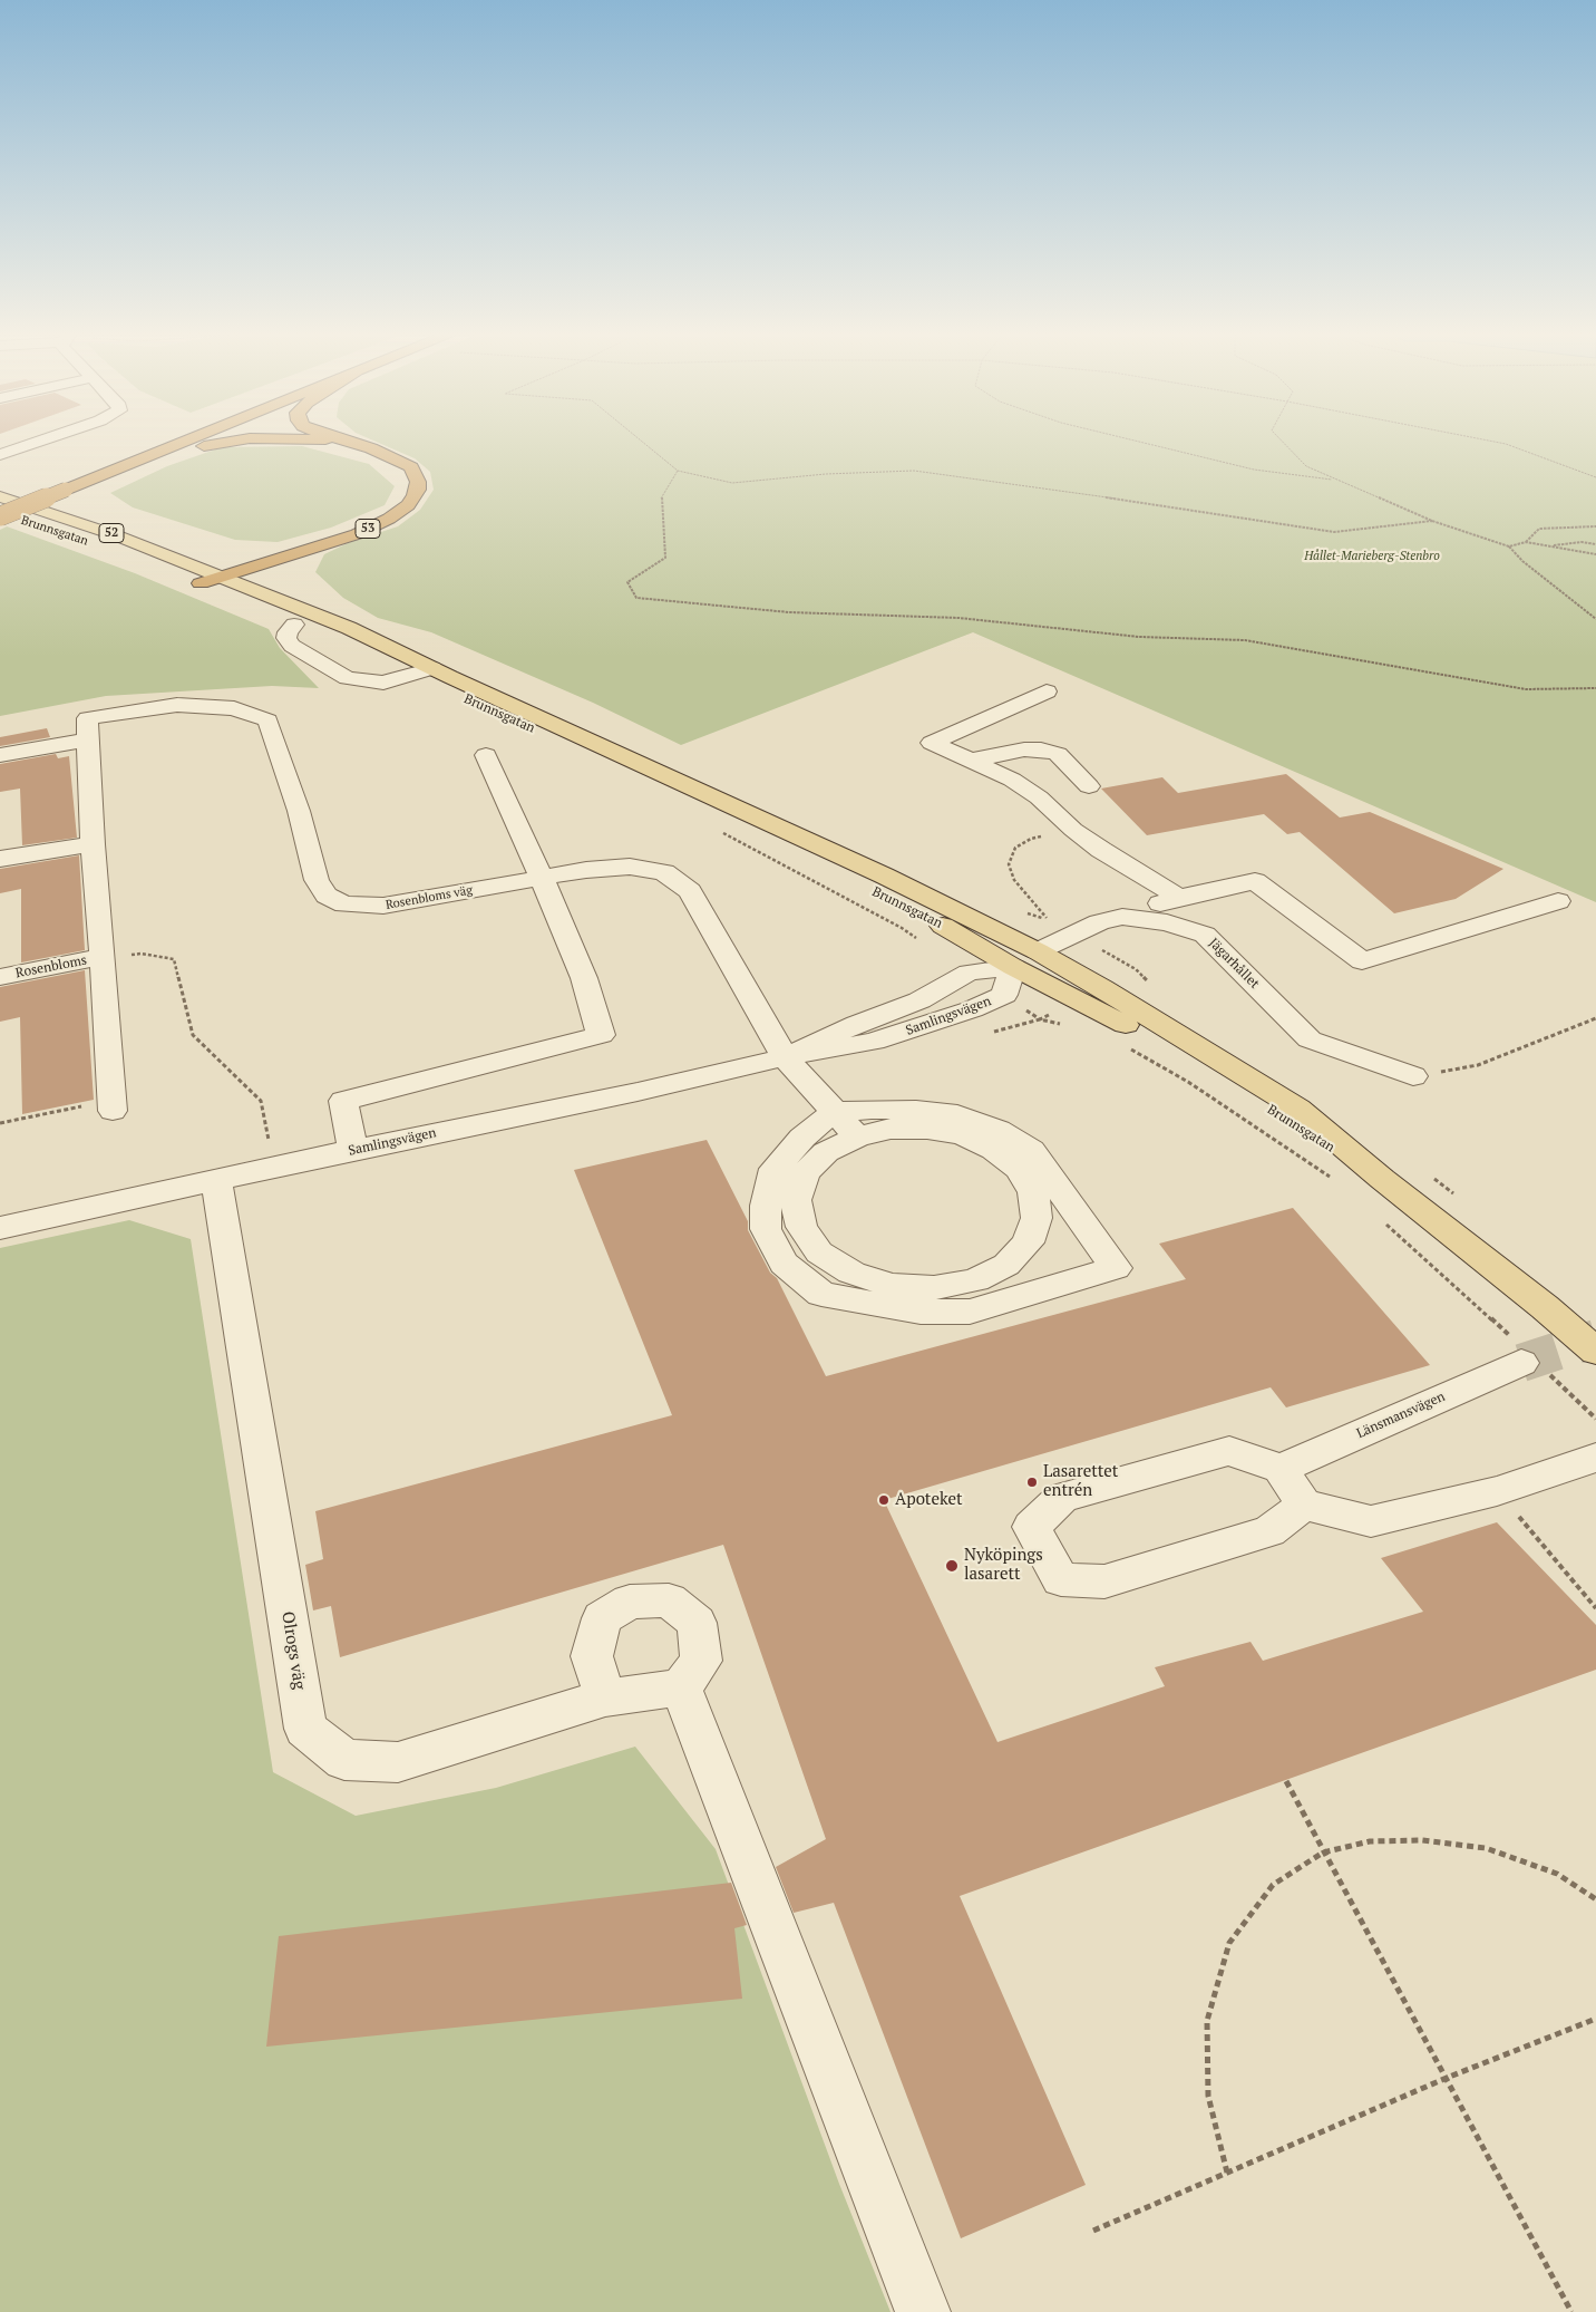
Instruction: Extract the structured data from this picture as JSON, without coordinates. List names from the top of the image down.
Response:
{
  "streets": {
    "highway": ["53"],
    "main road": ["Brunnsgatan", "52"],
    "street": [
      "Rosenbloms väg",
      "Jägarhållet",
      "Rosenbloms",
      "Samlingsvägen",
      "Länsmansvägen",
      "Olrogs väg"
    ]
  },
  "crossings": [
    ["53", "Brunnsgatan"],
    ["Brunnsgatan", "Jägarhållet"],
    ["Brunnsgatan", "Samlingsvägen"],
    ["Rosenbloms väg", "Rosenbloms"],
    ["Rosenbloms väg", "Samlingsvägen"],
    ["Samlingsvägen", "Olrogs väg"]
  ],
  "parks": ["Hållet-Marieberg-Stenbro"],
  "places": ["Lasarettet entrén", "Apoteket", "Nyköpings lasarett"]
}
